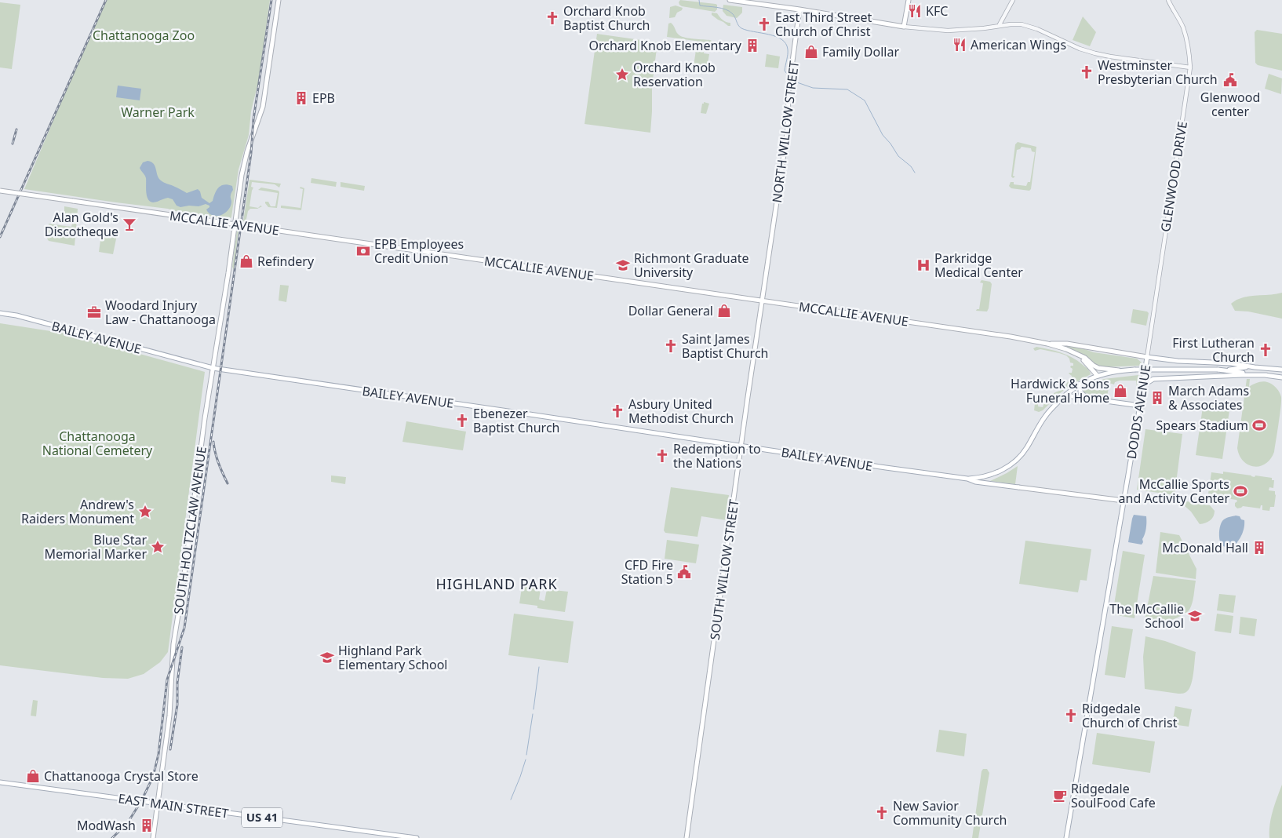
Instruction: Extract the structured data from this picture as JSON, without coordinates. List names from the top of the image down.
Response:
{
  "streets": {
    "main road": [
      "NORTH WILLOW STREET",
      "MCCALLIE AVENUE",
      "BAILEY AVENUE",
      "DODDS AVENUE",
      "SOUTH HOLTZCLAW AVENUE",
      "SOUTH WILLOW STREET",
      "EAST MAIN STREET",
      "US 41"
    ],
    "street": ["GLENWOOD DRIVE"]
  },
  "crossings": [
    ["NORTH WILLOW STREET", "MCCALLIE AVENUE"],
    ["NORTH WILLOW STREET", "SOUTH WILLOW STREET"],
    ["GLENWOOD DRIVE", "DODDS AVENUE"],
    ["MCCALLIE AVENUE", "SOUTH HOLTZCLAW AVENUE"],
    ["MCCALLIE AVENUE", "SOUTH WILLOW STREET"],
    ["BAILEY AVENUE", "DODDS AVENUE"],
    ["BAILEY AVENUE", "SOUTH HOLTZCLAW AVENUE"],
    ["BAILEY AVENUE", "SOUTH WILLOW STREET"],
    ["SOUTH HOLTZCLAW AVENUE", "EAST MAIN STREET"]
  ],
  "districts": ["HIGHLAND PARK"],
  "parks": ["Chattanooga Zoo", "Warner Park", "Chattanooga National Cemetery"],
  "places": {
    "restaurant": ["KFC", "American Wings"],
    "church": [
      "Orchard Knob Baptist Church",
      "East Third Street Church of Christ",
      "Westminster Presbyterian Church",
      "Saint James Baptist Church",
      "First Lutheran Church",
      "Asbury United Methodist Church",
      "Ebenezer Baptist Church",
      "Redemption to the Nations",
      "Ridgedale Church of Christ",
      "New Savior Community Church"
    ],
    "building": [
      "Orchard Knob Elementary",
      "EPB",
      "March Adams & Associates",
      "McDonald Hall",
      "ModWash"
    ],
    "shop": [
      "Family Dollar",
      "Refindery",
      "Dollar General",
      "Hardwick & Sons Funeral Home",
      "Chattanooga Crystal Store"
    ],
    "place": ["Orchard Knob Reservation", "Andrew's Raiders Monument", "Blue Star Memorial Marker"],
    "public building": ["Glenwood center", "CFD Fire Station 5"],
    "bar": ["Alan Gold's Discotheque"],
    "bank": ["EPB Employees Credit Union"],
    "school or university": ["Richmont Graduate University", "The McCallie School", "Highland Park Elementary School"],
    "hospital": ["Parkridge Medical Center"],
    "office": ["Woodard Injury Law - Chattanooga"],
    "sports": ["Spears Stadium", "McCallie Sports and Activity Center"],
    "cafe": ["Ridgedale SoulFood Cafe"]
  }
}
